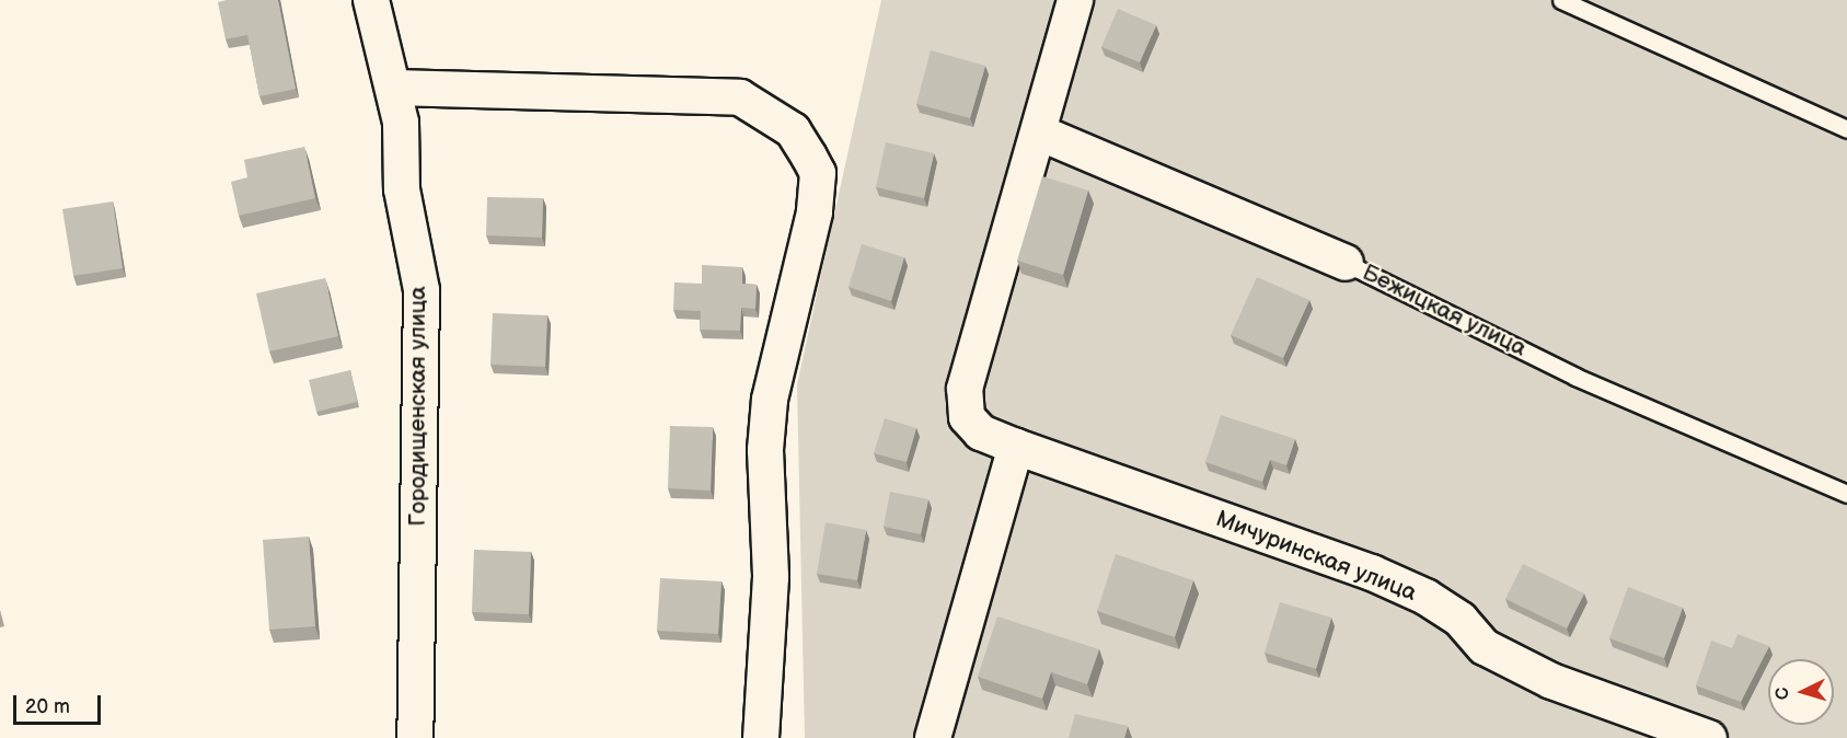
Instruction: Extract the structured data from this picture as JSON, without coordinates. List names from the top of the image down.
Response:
{
  "streets": {
    "street": ["Бежицкая улица", "Городищенская улица", "Мичуринская улица"]
  },
  "crossings": [
    ["Бежицкая улица", "Мичуринская улица"]
  ],
  "scale_bar": "20 m",
  "north": "left"
}
